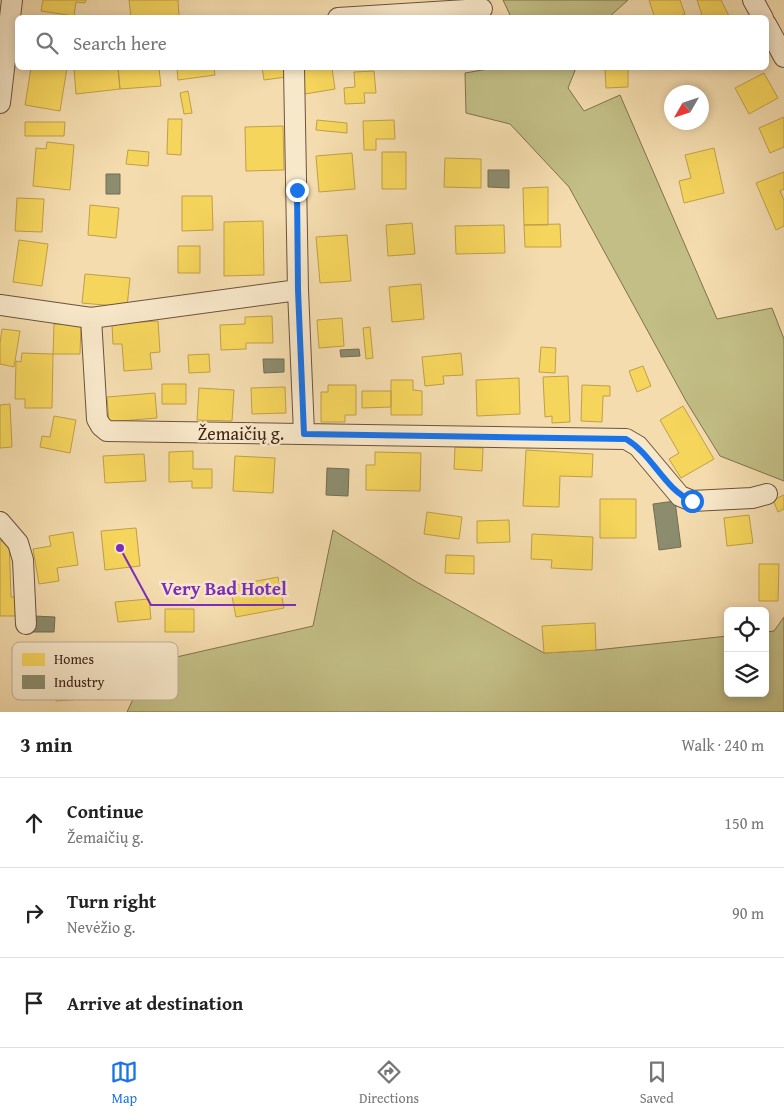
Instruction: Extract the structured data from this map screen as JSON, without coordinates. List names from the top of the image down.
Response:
{
  "streets": {
    "street": ["Žemaičių g."]
  },
  "places": ["Very Bad Hotel"],
  "legend": ["Homes", "Industry"],
  "north": "bottom left",
  "page": {
    "search": "Search here",
    "heading": ["3 min", "Walk · 240 m"],
    "list": [
      ["Continue", "Žemaičių g.", "150 m"],
      ["Turn right", "Nevėžio g.", "90 m"],
      "Arrive at destination"
    ],
    "nav": ["Map", "Directions", "Saved"]
  }
}
